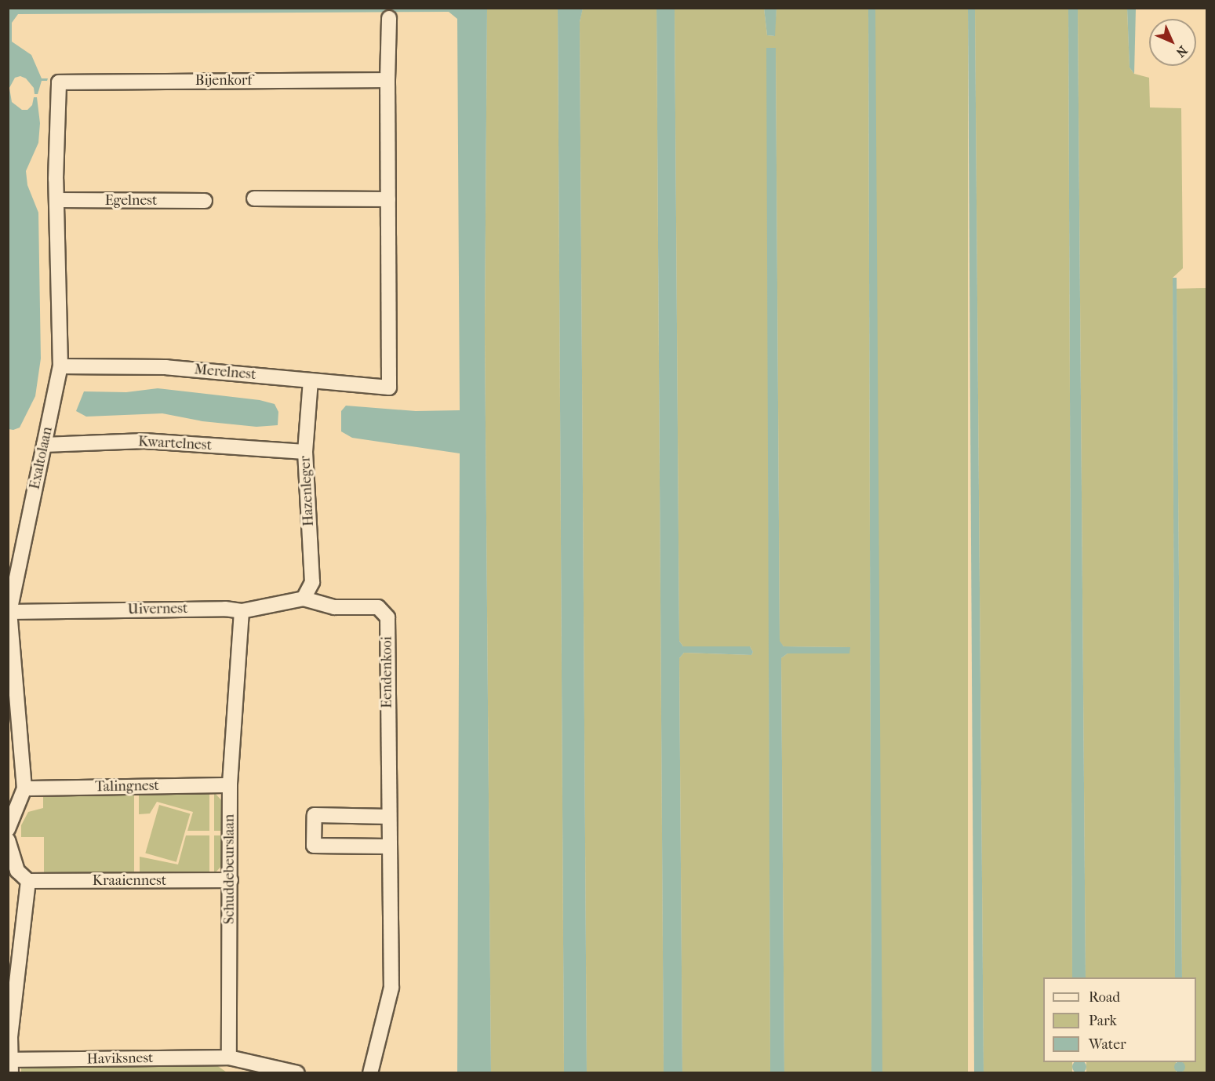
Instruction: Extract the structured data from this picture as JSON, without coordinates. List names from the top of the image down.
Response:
{
  "streets": {
    "street": [
      "Bijenkorf",
      "Egelnest",
      "Merelnest",
      "Kwartelnest",
      "Exaltolaan",
      "Hazenleger",
      "Uivernest",
      "Eendenkooi",
      "Talingnest",
      "Schuddebeurslaan",
      "Kraaiennest",
      "Haviksnest"
    ]
  },
  "crossings": [
    ["Bijenkorf", "Exaltolaan"],
    ["Egelnest", "Exaltolaan"],
    ["Merelnest", "Exaltolaan"],
    ["Merelnest", "Hazenleger"],
    ["Kwartelnest", "Exaltolaan"],
    ["Kwartelnest", "Hazenleger"],
    ["Exaltolaan", "Uivernest"],
    ["Exaltolaan", "Talingnest"],
    ["Hazenleger", "Uivernest"],
    ["Hazenleger", "Eendenkooi"],
    ["Uivernest", "Eendenkooi"],
    ["Uivernest", "Schuddebeurslaan"],
    ["Talingnest", "Schuddebeurslaan"],
    ["Schuddebeurslaan", "Kraaiennest"],
    ["Schuddebeurslaan", "Haviksnest"]
  ],
  "legend": ["Road", "Park", "Water"],
  "north": "bottom right"
}
